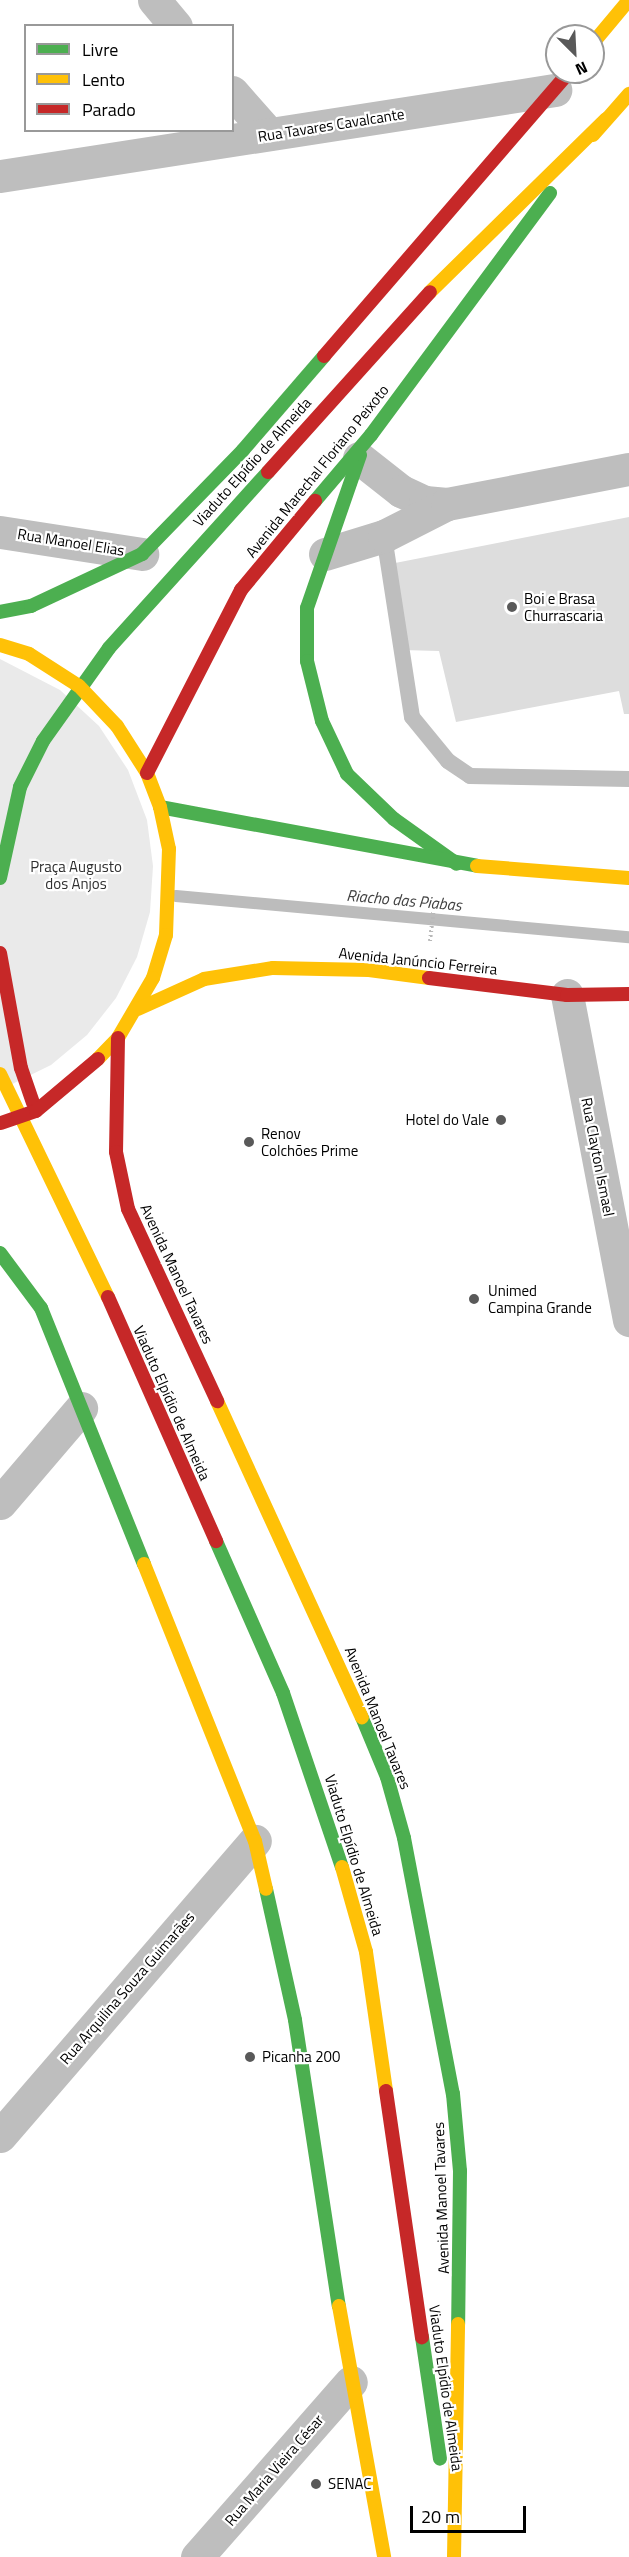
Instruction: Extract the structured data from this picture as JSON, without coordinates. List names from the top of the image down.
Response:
{
  "streets": {
    "main road": [
      "Viaduto Elpídio de Almeida",
      "Avenida Marechal Floriano Peixoto",
      "Avenida Janúncio Ferreira",
      "Avenida Manoel Tavares"
    ],
    "street": [
      "Rua Tavares Cavalcante",
      "Rua Manoel Elias",
      "Rua Clayton Ismael",
      "Rua Arquilina Souza Guimarães",
      "Rua Maria Vieira César"
    ]
  },
  "crossings": [
    ["Viaduto Elpídio de Almeida", "Avenida Marechal Floriano Peixoto"],
    ["Viaduto Elpídio de Almeida", "Avenida Manoel Tavares"],
    ["Avenida Janúncio Ferreira", "Rua Clayton Ismael"]
  ],
  "water": ["Riacho das Piabas"],
  "parks": ["Praça Augusto dos Anjos"],
  "places": [
    "Boi e Brasa Churrascaria",
    "Hotel do Vale",
    "Renov Colchões Prime",
    "Unimed Campina Grande",
    "Picanha 200",
    "SENAC"
  ],
  "legend": ["Livre", "Lento", "Parado"],
  "scale_bar": "20 m",
  "north": "bottom right"
}
